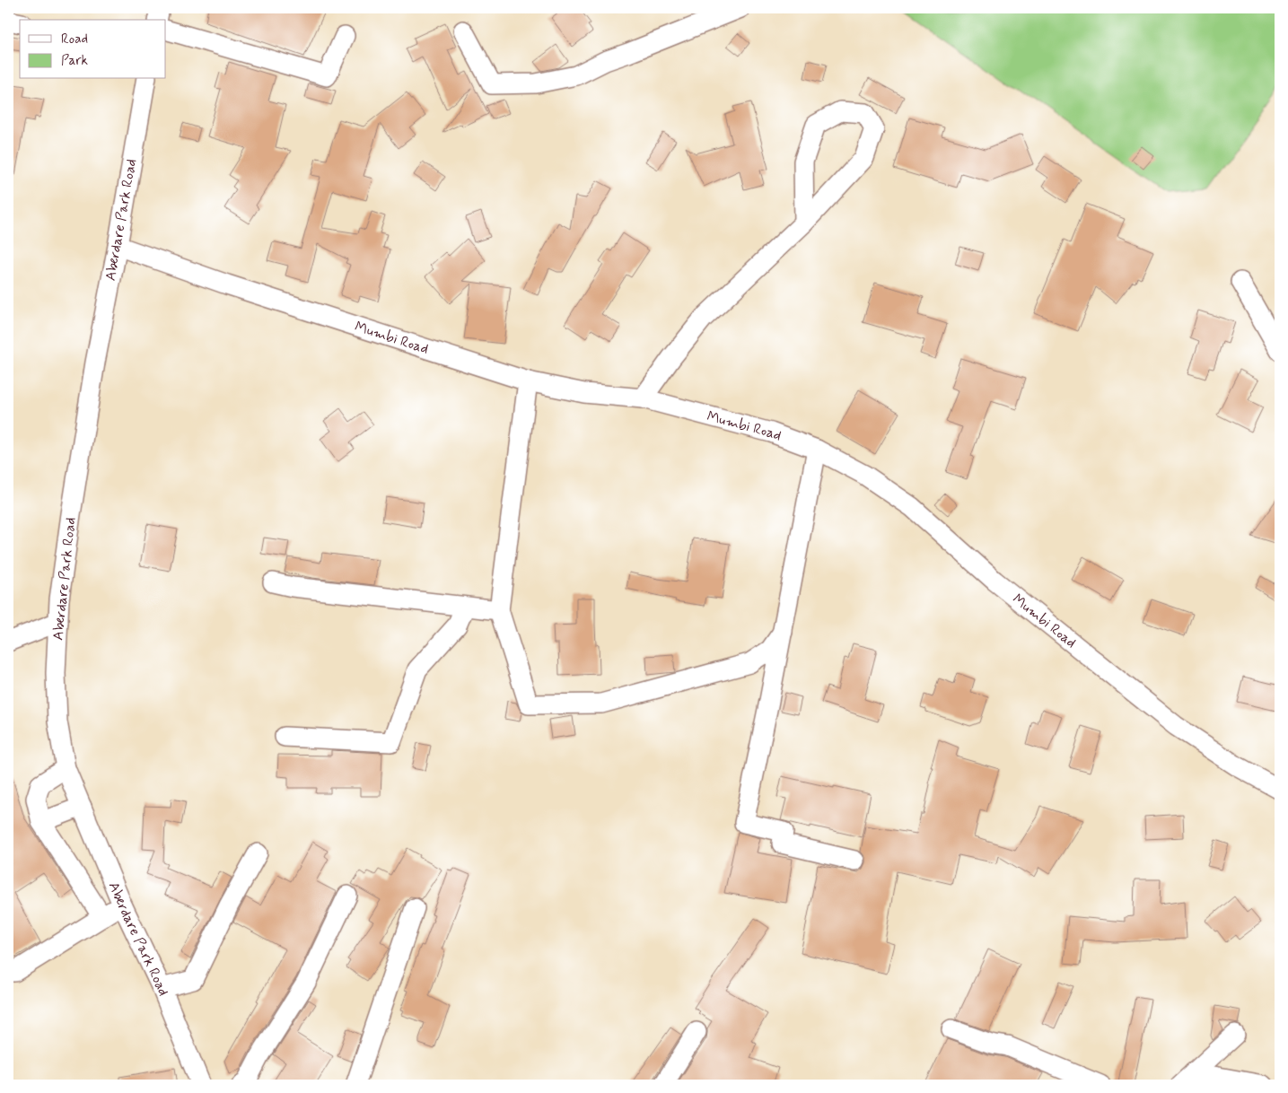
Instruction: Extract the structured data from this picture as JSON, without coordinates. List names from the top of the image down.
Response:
{
  "streets": {
    "street": ["Aberdare Park Road", "Mumbi Road"]
  },
  "crossings": [
    ["Aberdare Park Road", "Mumbi Road"]
  ],
  "legend": ["Road", "Park"]
}
